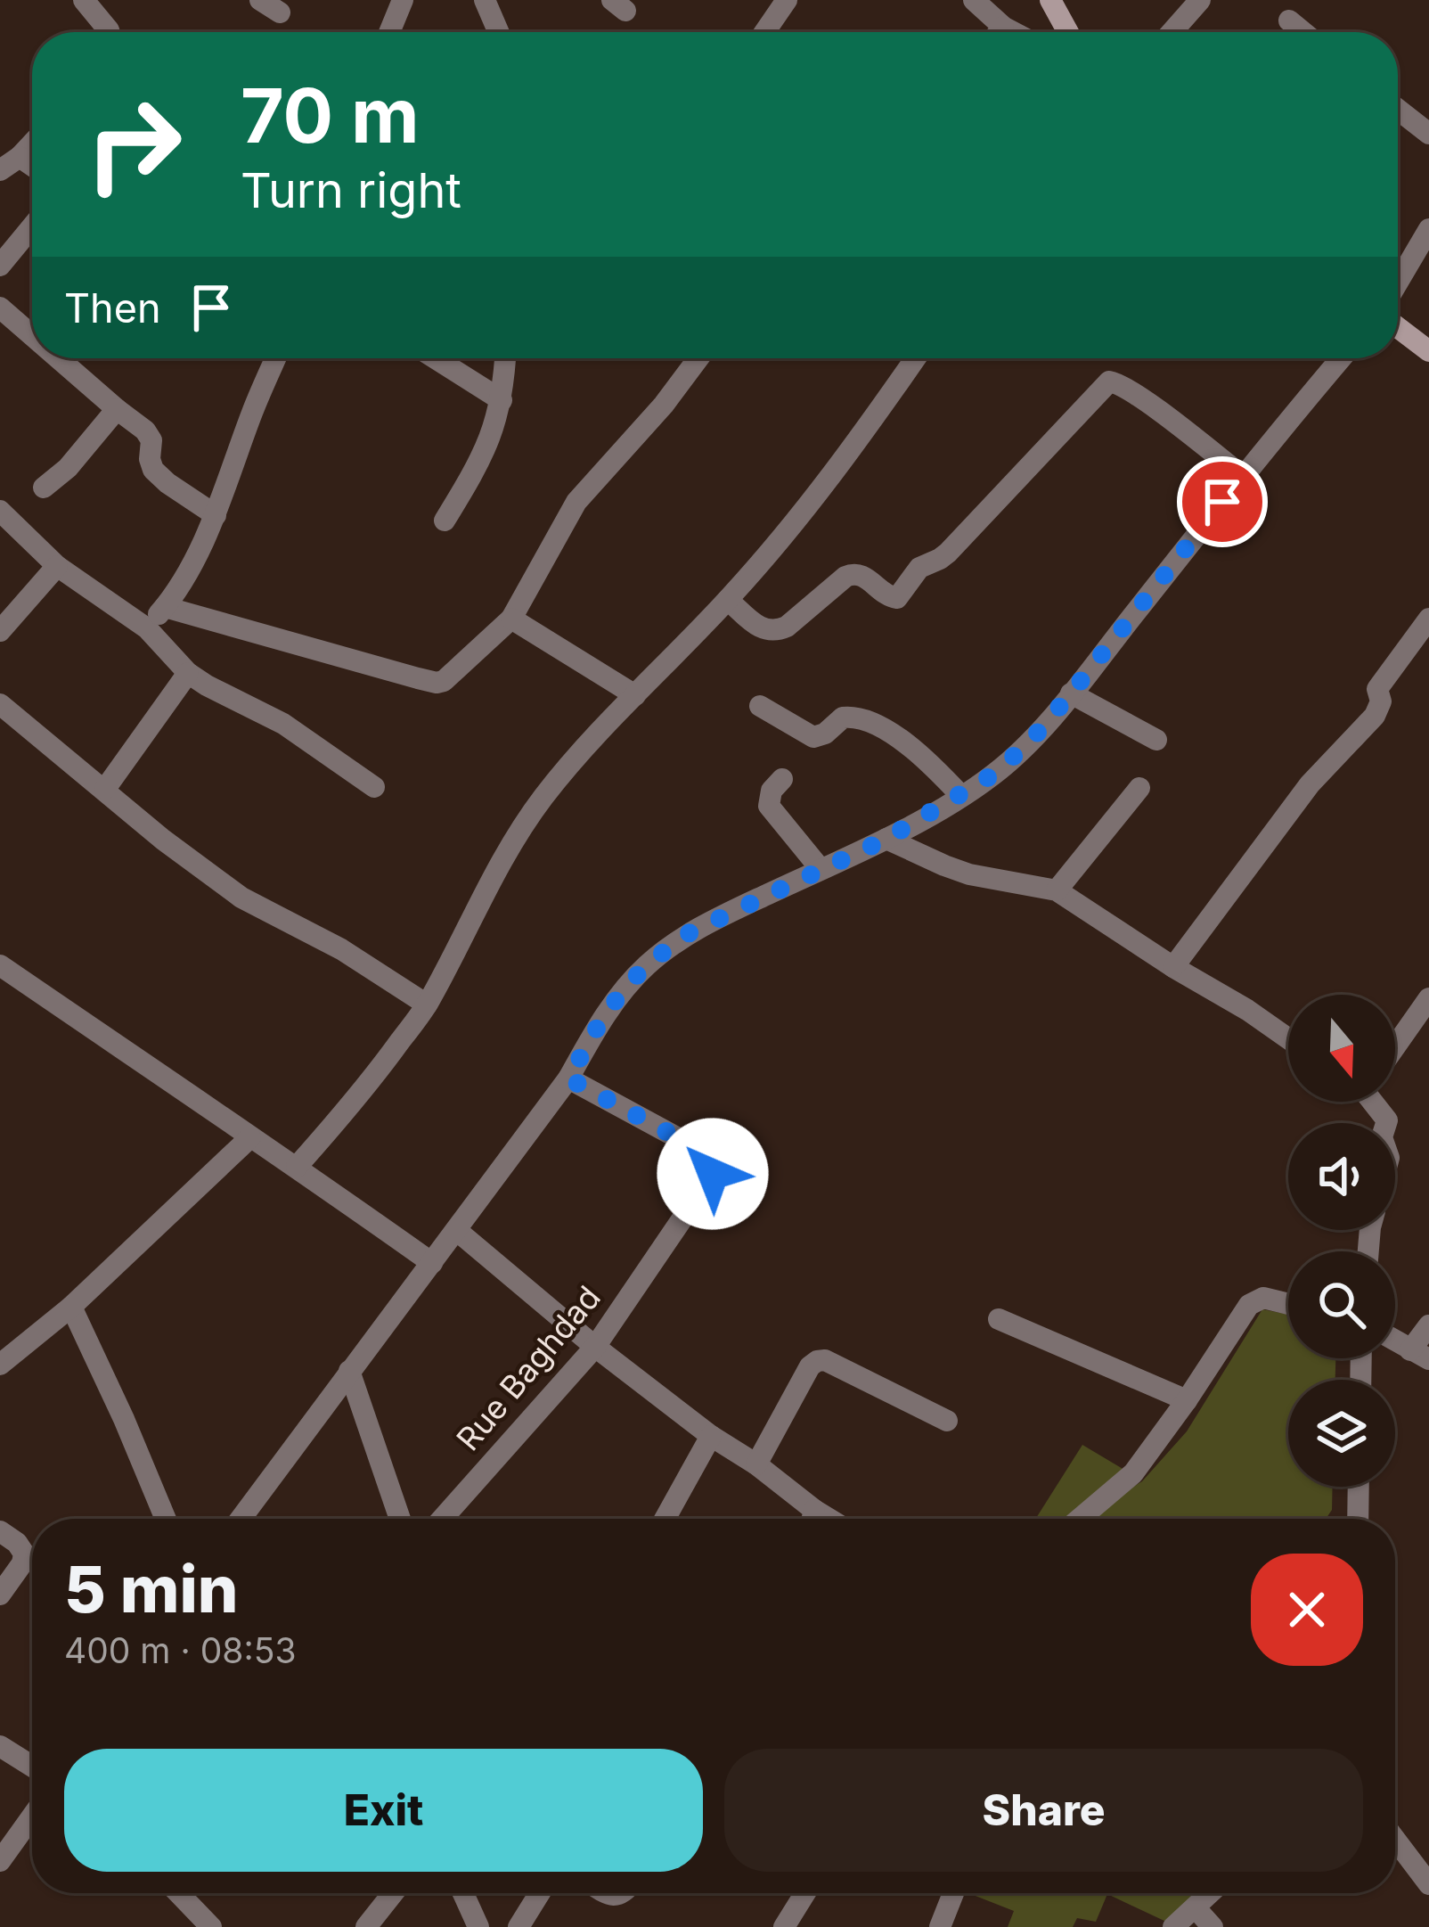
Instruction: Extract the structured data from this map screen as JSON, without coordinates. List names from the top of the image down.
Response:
{
  "streets": {
    "street": ["Rue Baghdad"]
  },
  "north": "bottom",
  "page": {
    "turn": ["70 m", "Turn right"],
    "then": "Then",
    "heading": ["5 min", "400 m · 08:53"],
    "buttons": ["Exit", "Share"]
  }
}
